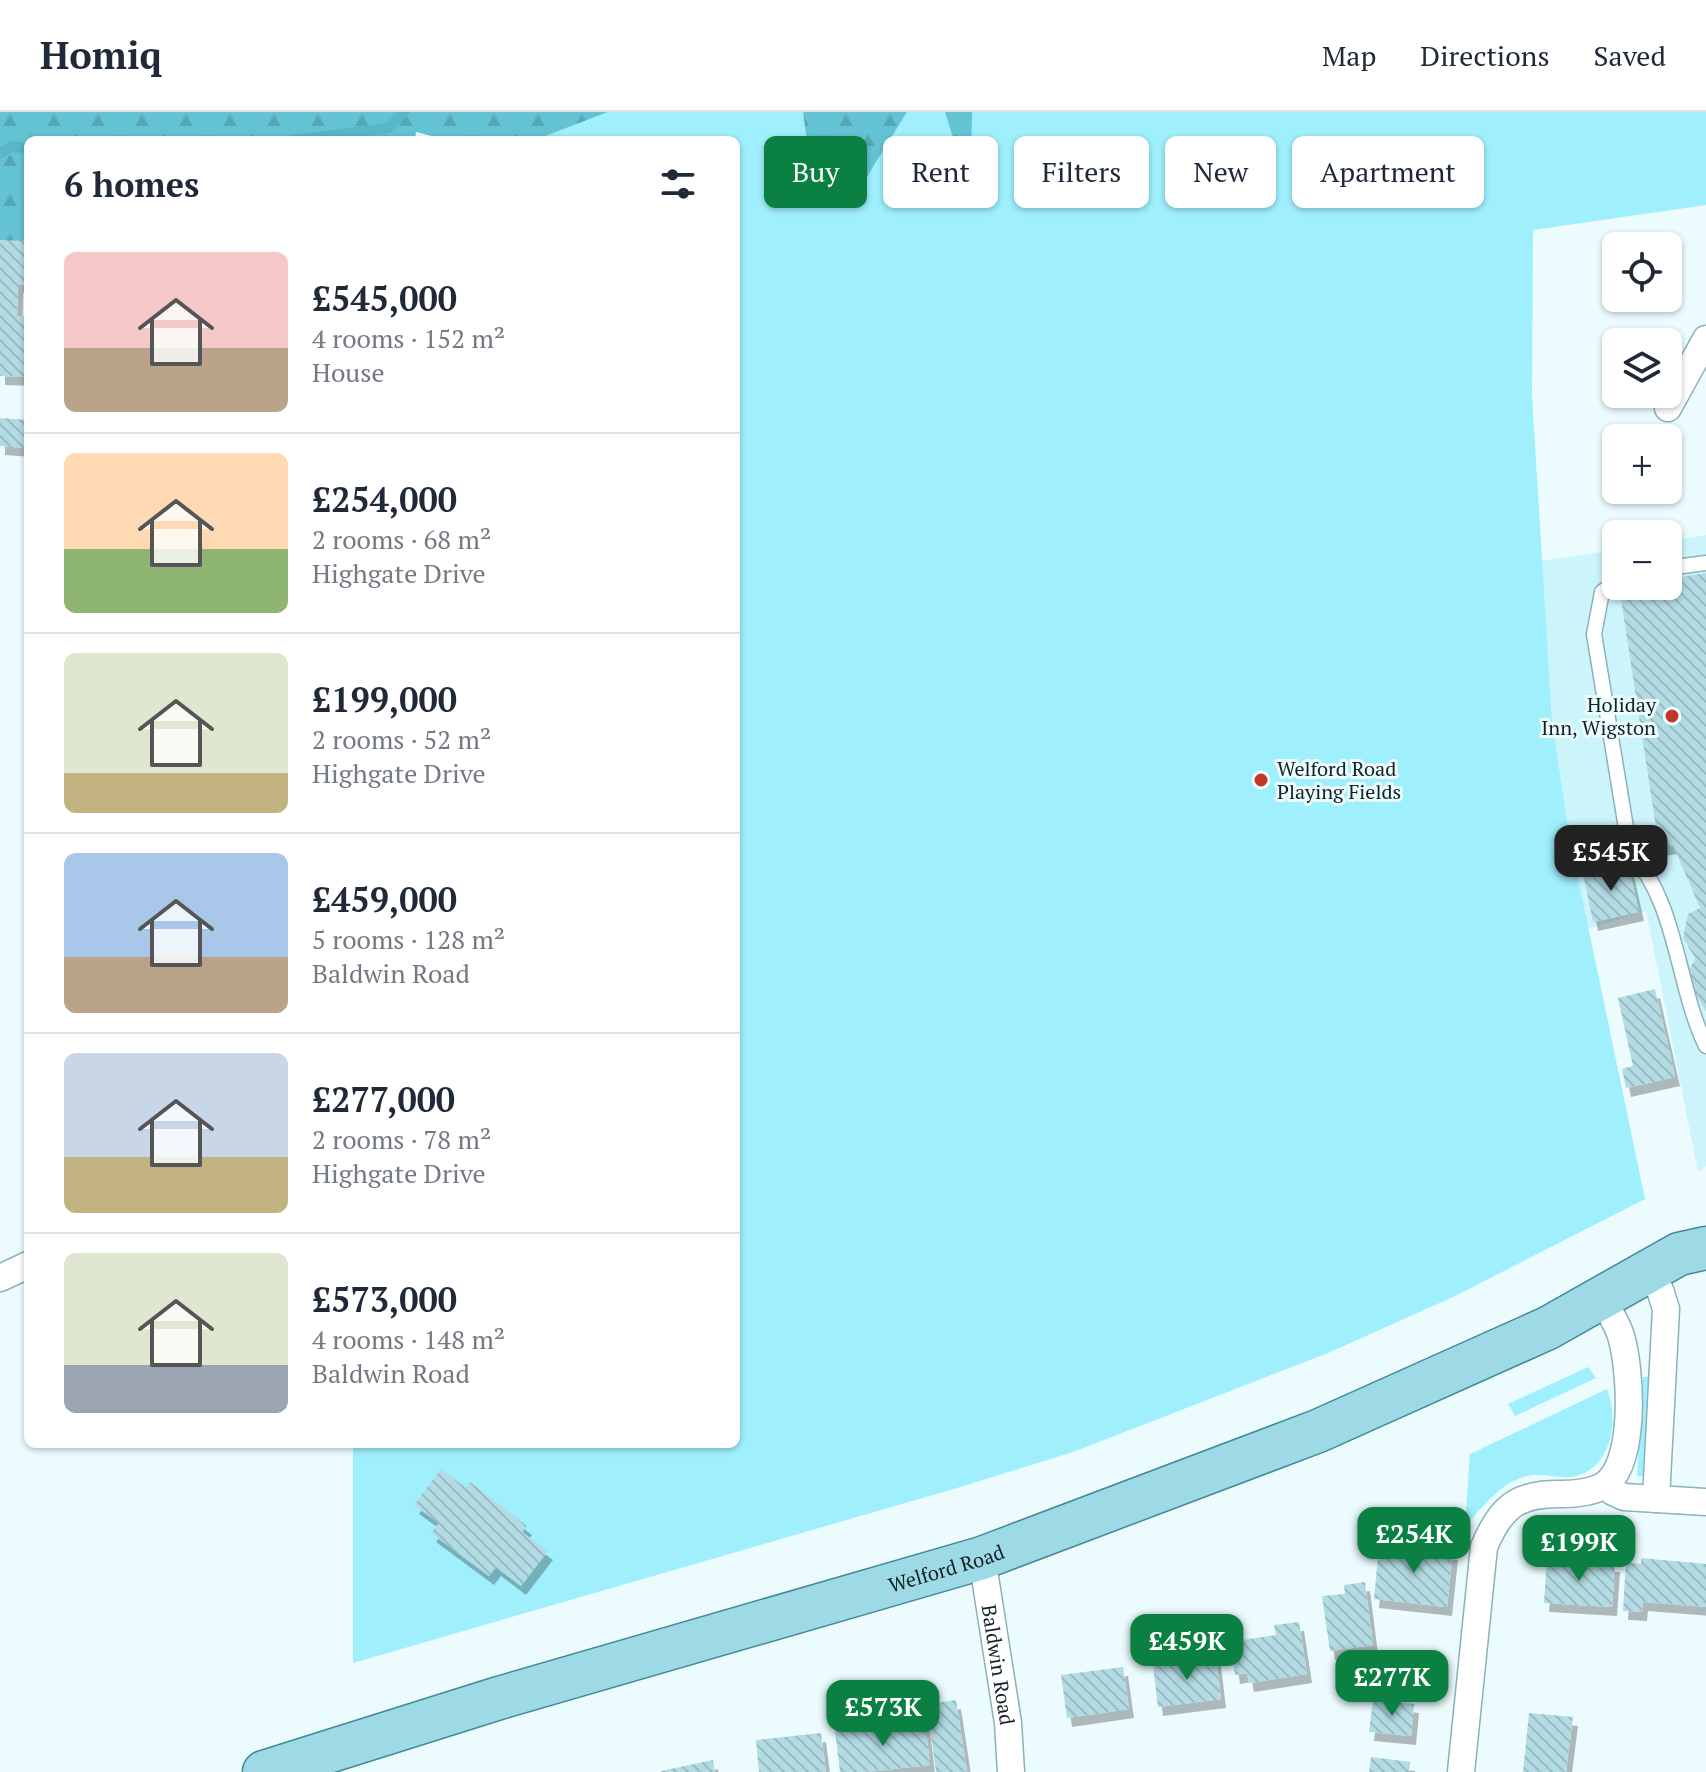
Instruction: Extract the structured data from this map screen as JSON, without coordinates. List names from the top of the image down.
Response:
{
  "streets": {
    "main road": ["Welford Road"],
    "street": ["Baldwin Road"]
  },
  "crossings": [
    ["Welford Road", "Baldwin Road"]
  ],
  "places": ["Holiday Inn, Wigston", "Welford Road Playing Fields"],
  "page": {
    "header": "Homiq",
    "nav": ["Map", "Directions", "Saved"],
    "chip": [
      "Buy",
      "Rent",
      "Filters",
      "New",
      "Apartment"
    ],
    "heading": "6 homes",
    "map_buttons": ["+", "−"],
    "list": [
      {
        "name": "£545,000",
        "note": "4 rooms · 152 m² · House"
      },
      {
        "name": "£254,000",
        "note": "2 rooms · 68 m² · Highgate Drive"
      },
      {
        "name": "£199,000",
        "note": "2 rooms · 52 m² · Highgate Drive"
      },
      {
        "name": "£459,000",
        "note": "5 rooms · 128 m² · Baldwin Road"
      },
      {
        "name": "£277,000",
        "note": "2 rooms · 78 m² · Highgate Drive"
      },
      {
        "name": "£573,000",
        "note": "4 rooms · 148 m² · Baldwin Road"
      }
    ],
    "price": [
      "£545K",
      "£254K",
      "£199K",
      "£459K",
      "£277K",
      "£573K"
    ]
  }
}
